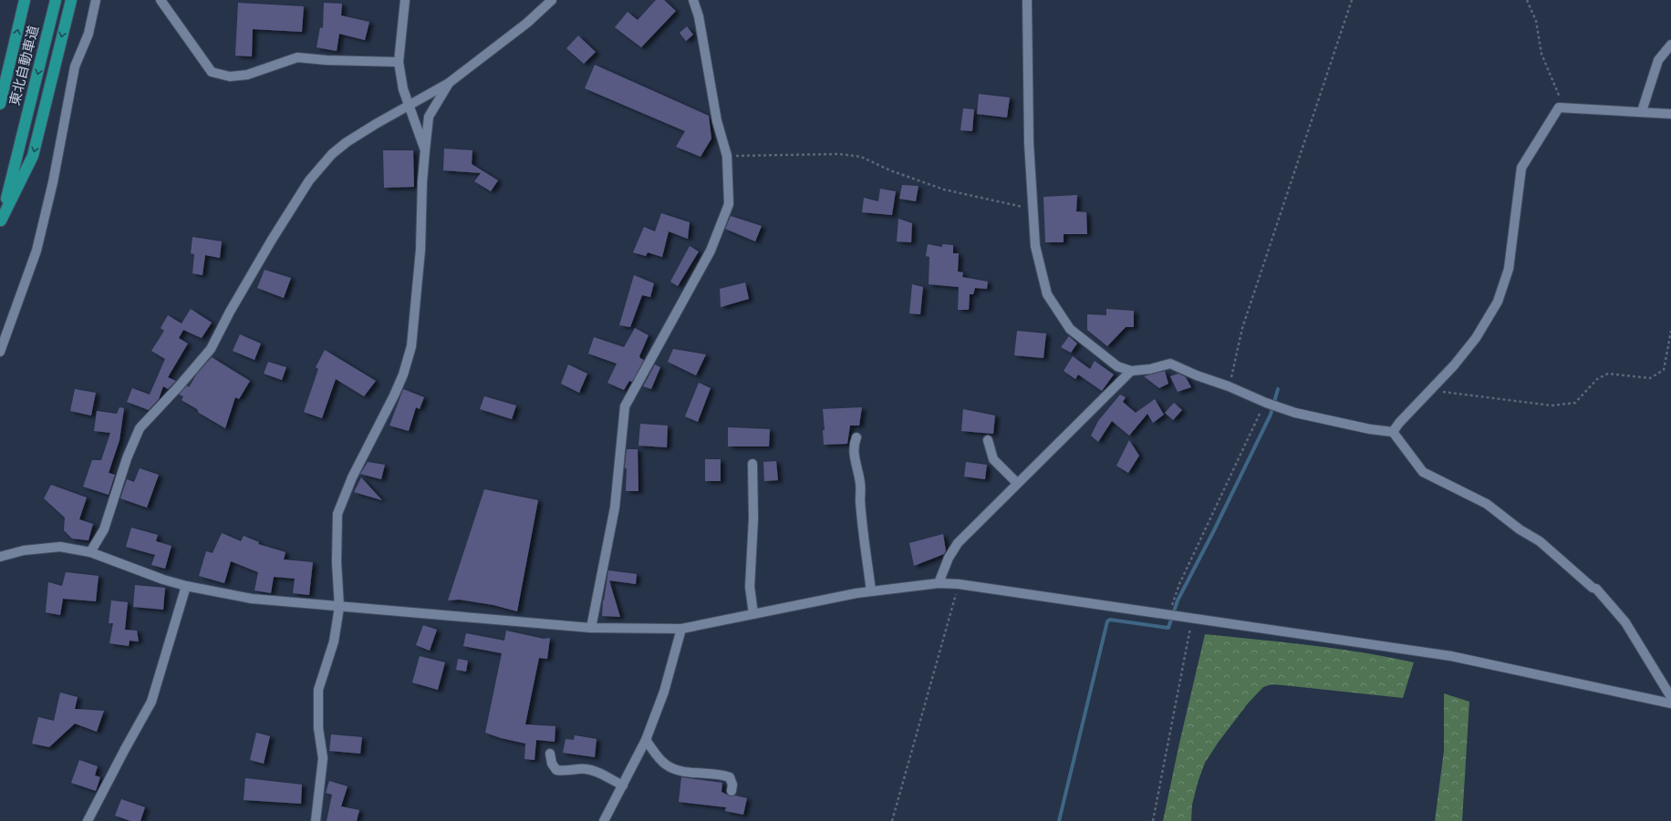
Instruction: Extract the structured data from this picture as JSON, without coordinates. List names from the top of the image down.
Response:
{
  "streets": {
    "highway": ["東北自動車道"]
  }
}
